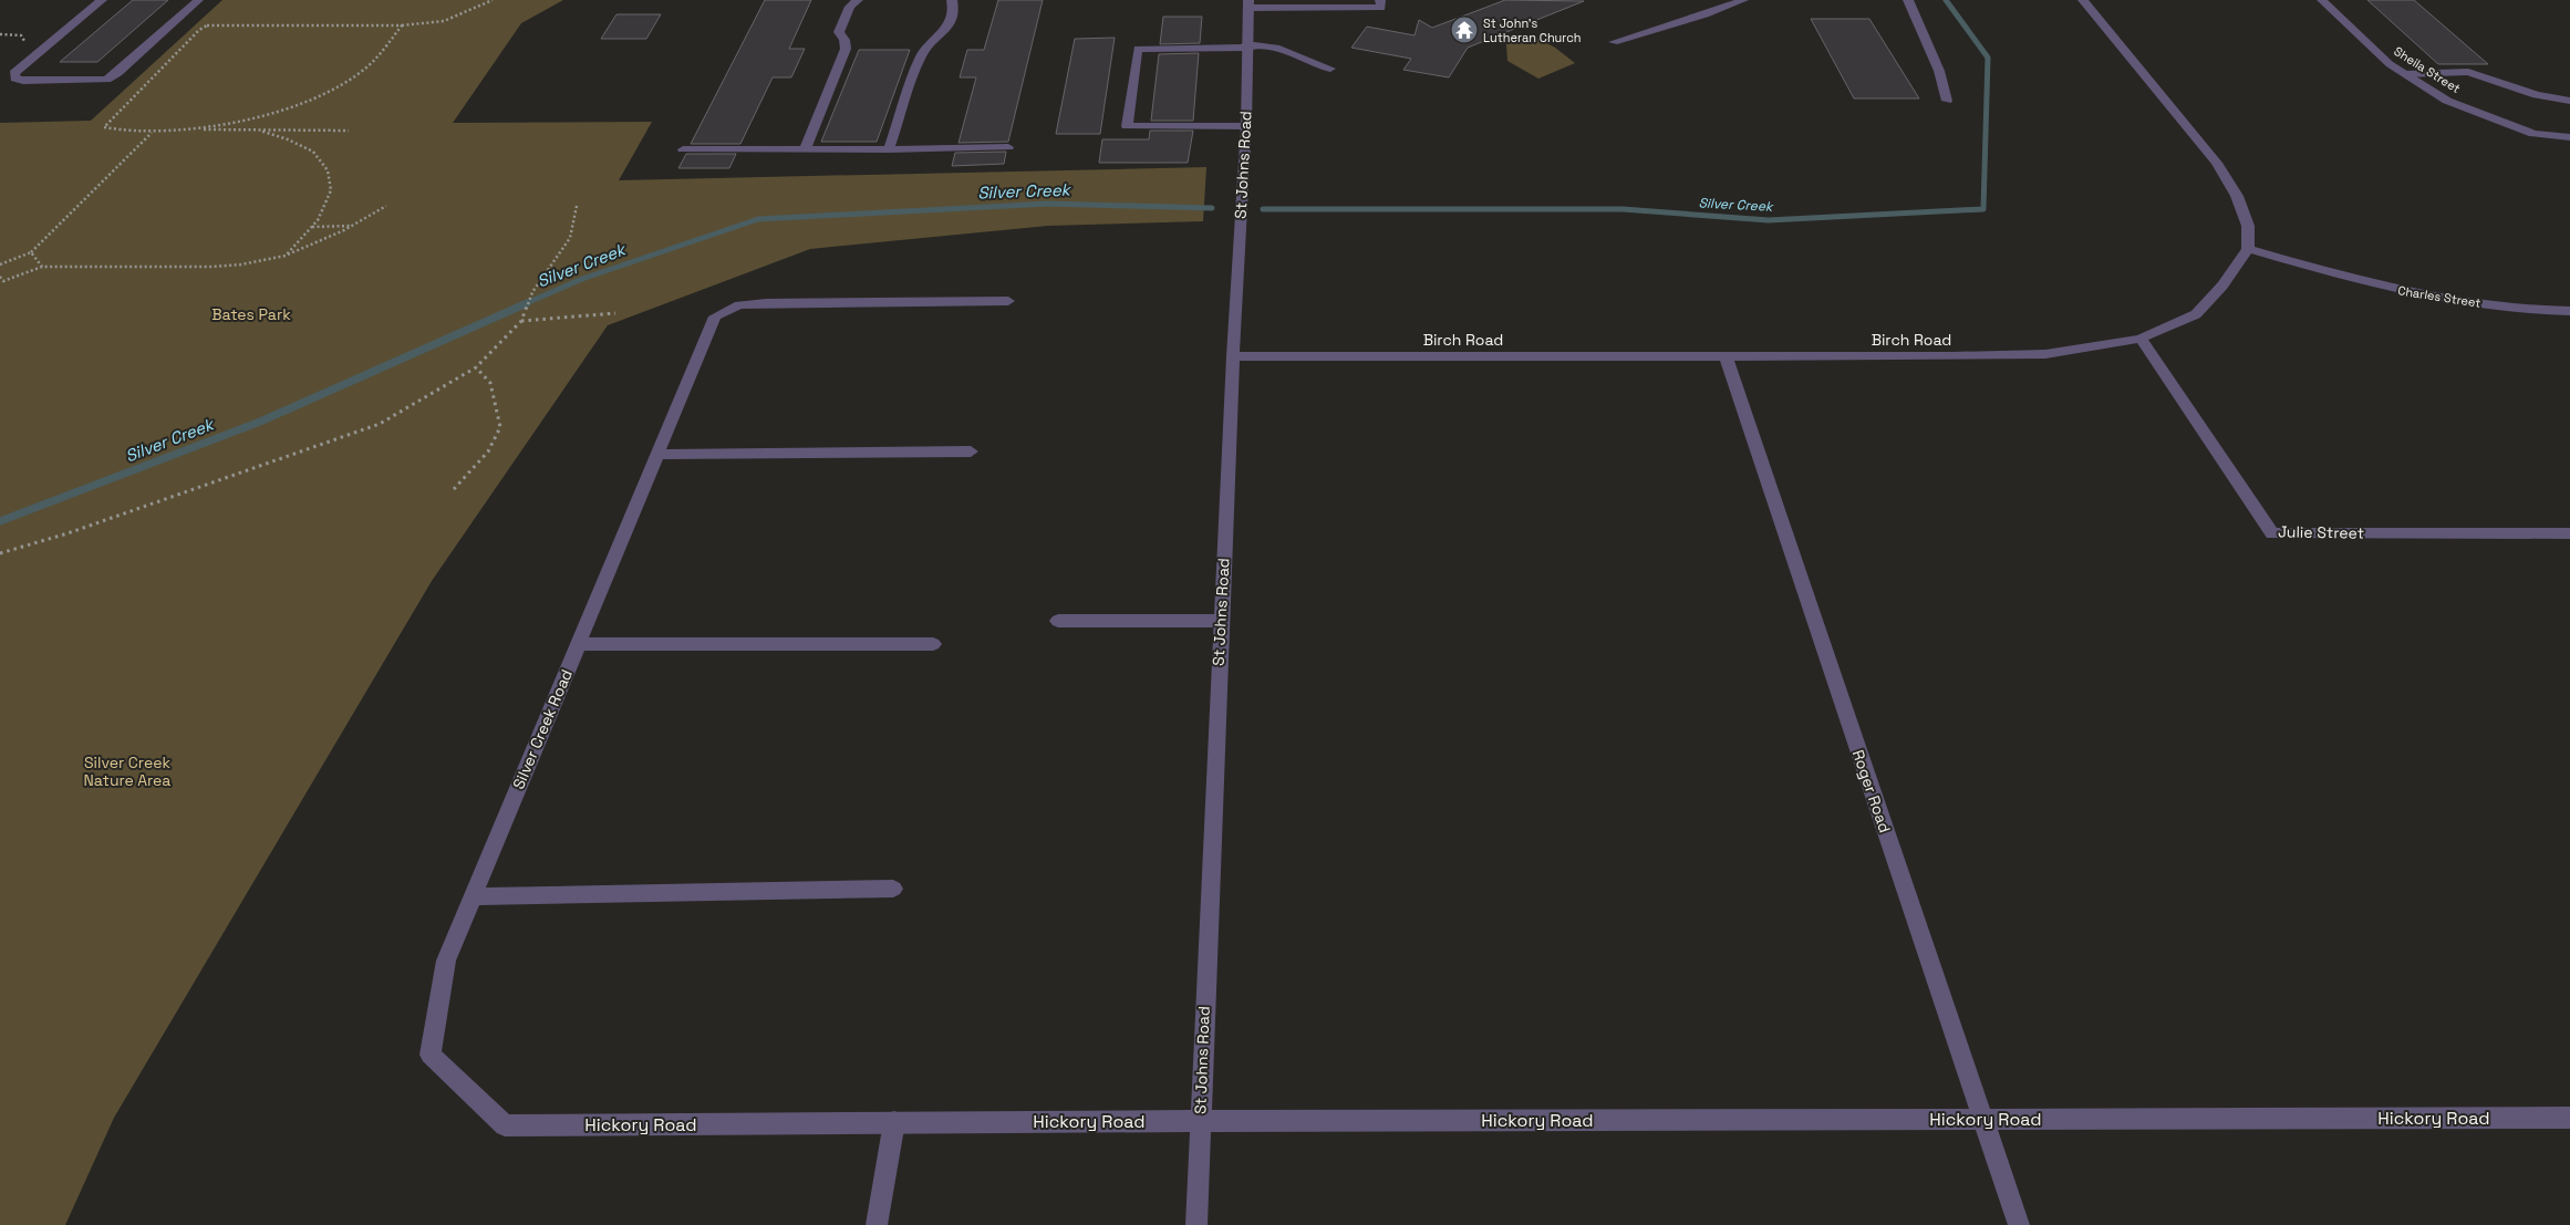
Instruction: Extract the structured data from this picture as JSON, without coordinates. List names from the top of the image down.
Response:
{
  "streets": {
    "street": [
      "Sheila Street",
      "St Johns Road",
      "Charles Street",
      "Birch Road",
      "Julie Street",
      "Silver Creek Road",
      "Roger Road",
      "Hickory Road"
    ]
  },
  "crossings": [
    ["St Johns Road", "Birch Road"],
    ["St Johns Road", "Hickory Road"],
    ["Charles Street", "Birch Road"],
    ["Birch Road", "Julie Street"],
    ["Birch Road", "Roger Road"],
    ["Silver Creek Road", "Hickory Road"],
    ["Roger Road", "Hickory Road"]
  ],
  "water": ["Silver Creek"],
  "parks": ["Bates Park", "Silver Creek Nature Area"],
  "places": {
    "temple": ["St John's Lutheran Church"]
  }
}
